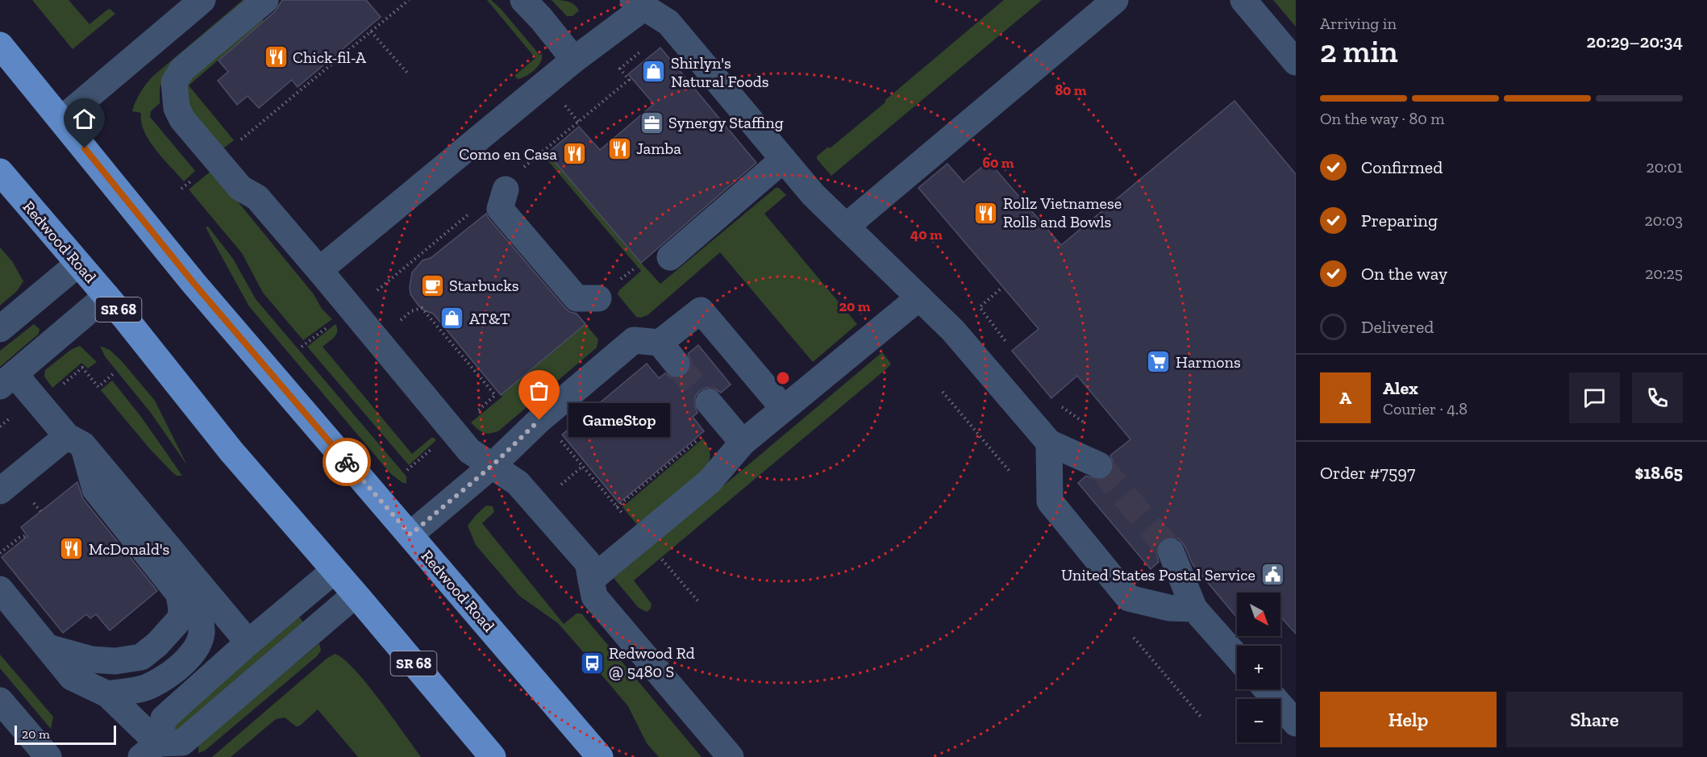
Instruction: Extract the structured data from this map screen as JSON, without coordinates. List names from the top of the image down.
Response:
{
  "streets": {
    "main road": ["Redwood Road", "SR 68"]
  },
  "places": {
    "restaurant": [
      "Chick-fil-A",
      "Jamba",
      "Como en Casa",
      "Rollz Vietnamese Rolls and Bowls",
      "McDonald's"
    ],
    "shop": ["Shirlyn's Natural Foods", "AT&T"],
    "office": ["Synergy Staffing"],
    "cafe": ["Starbucks"],
    "supermarket": ["Harmons"],
    "other": ["GameStop"],
    "public building": ["United States Postal Service"],
    "bus stop": ["Redwood Rd @ 5480 S"]
  },
  "scale_bar": "20 m",
  "north": "bottom right",
  "page": {
    "heading": ["2 min", "Arriving in", "20:29–20:34"],
    "panel": [
      "Alex",
      "Courier · 4.8",
      "Order #7597",
      "$18.65"
    ],
    "bar": "On the way · 80 m",
    "list": [
      ["Confirmed", "20:01"],
      ["Preparing", "20:03"],
      ["On the way", "20:25"],
      "Delivered"
    ],
    "round": "A",
    "bubble": "GameStop",
    "map_buttons": ["+", "−"],
    "buttons": ["Help", "Share"],
    "scale": "20 m"
  },
  "rings": [
    "80 m",
    "60 m",
    "40 m",
    "20 m"
  ]
}
